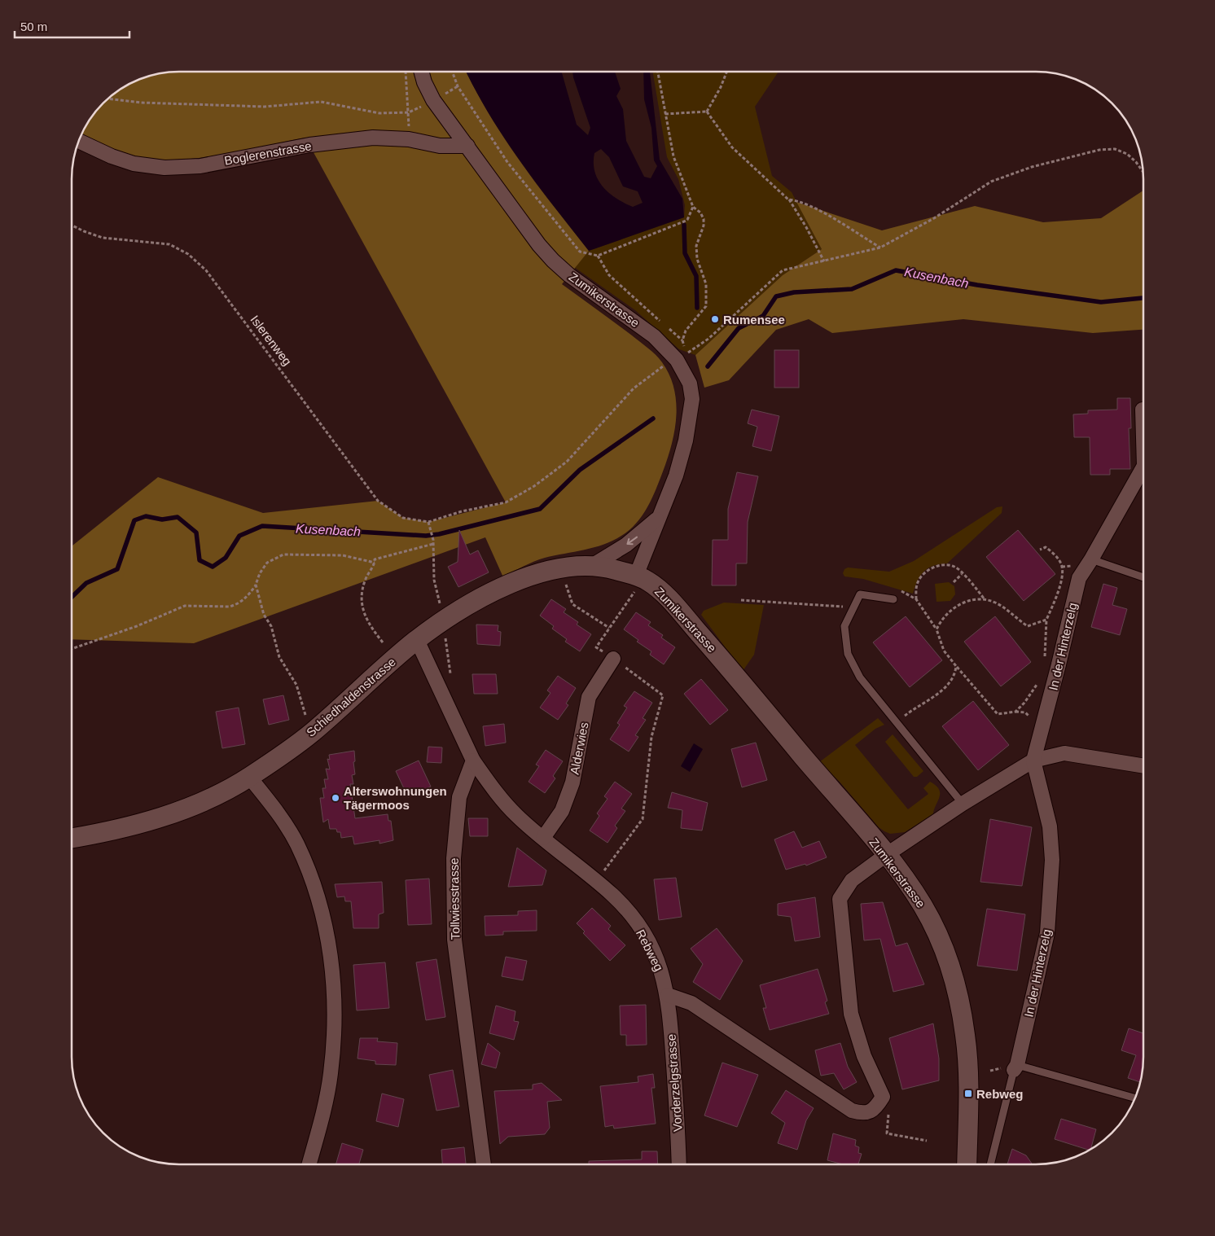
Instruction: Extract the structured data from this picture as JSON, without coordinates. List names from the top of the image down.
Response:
{
  "streets": {
    "main road": ["Zumikerstrasse", "Schiedhaldenstrasse"],
    "street": [
      "Boglerenstrasse",
      "In der Hinterzelg",
      "Alderwies",
      "Tollwiesstrasse",
      "Rebweg",
      "Vorderzelgstrasse"
    ],
    "path": ["Islerenweg"]
  },
  "crossings": [
    ["Boglerenstrasse", "Zumikerstrasse"],
    ["Zumikerstrasse", "Schiedhaldenstrasse"],
    ["Alderwies", "Rebweg"],
    ["Tollwiesstrasse", "Rebweg"],
    ["Rebweg", "Vorderzelgstrasse"]
  ],
  "water": ["Kusenbach"],
  "places": {
    "other": ["Rumensee", "Alterswohnungen Tägermoos"],
    "transit": ["Rebweg"]
  },
  "scale_bar": "50 m"
}
